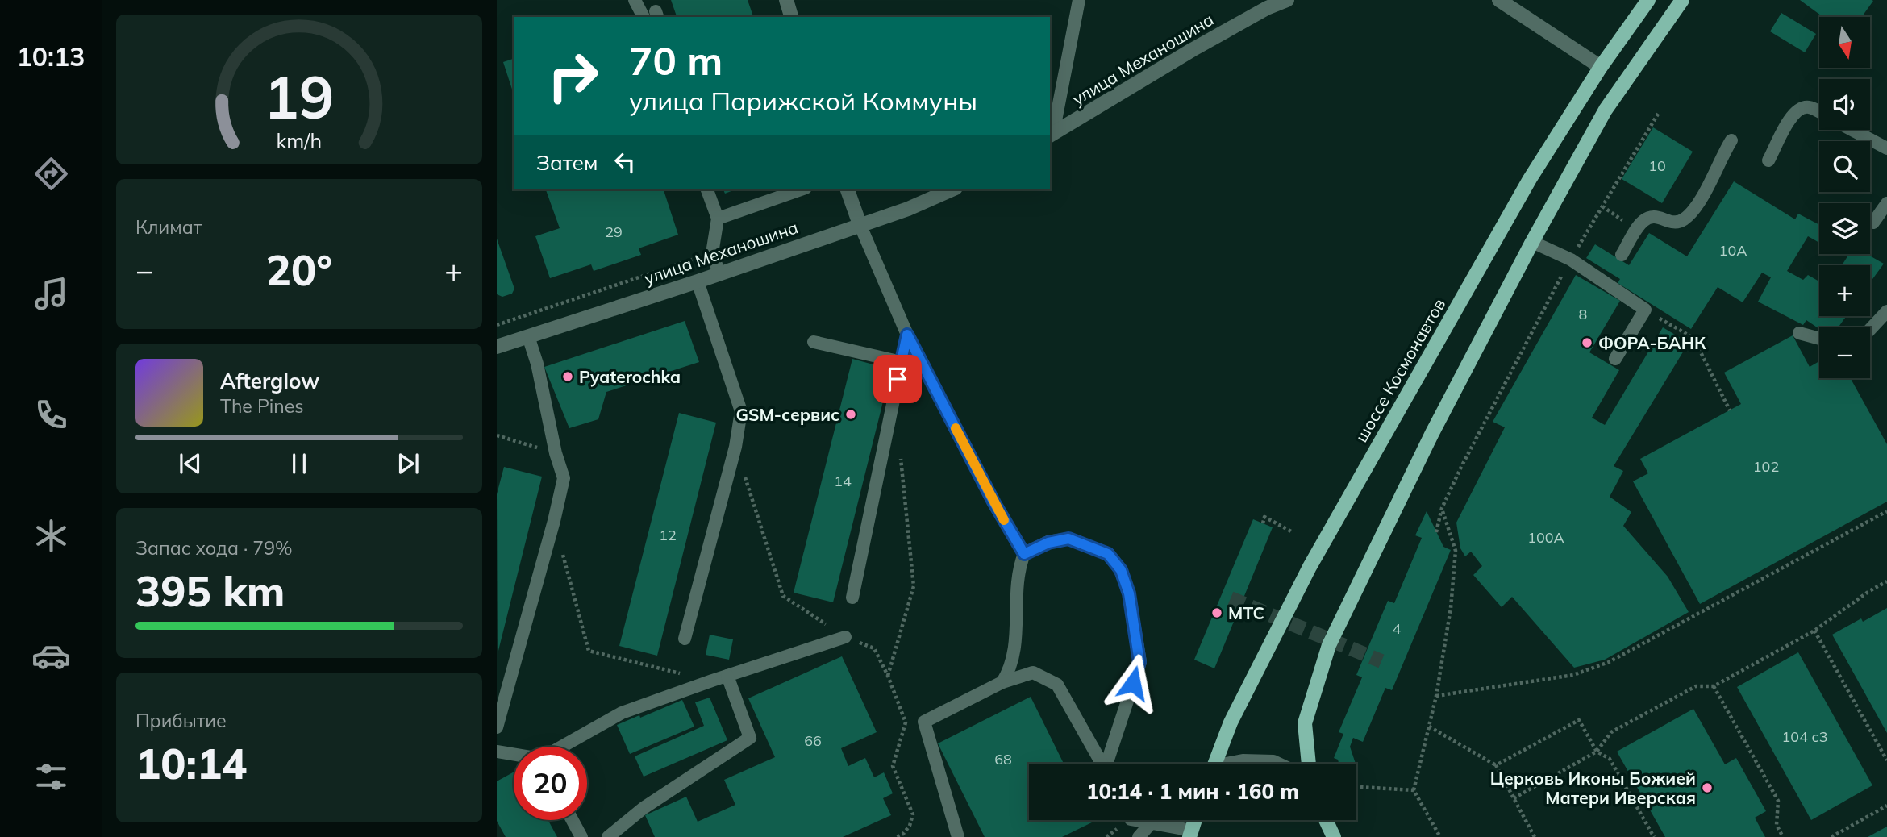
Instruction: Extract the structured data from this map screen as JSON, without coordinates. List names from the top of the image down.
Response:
{
  "streets": {
    "main road": ["шоссе Космонавтов"],
    "street": ["улица Механошина"]
  },
  "places": [
    "ФОРА-БАНК",
    "Pyaterochka",
    "GSM-сервис",
    "МТС",
    "Церковь Иконы Божией Матери Иверская"
  ],
  "house_numbers": [
    "10",
    "29",
    "10А",
    "8",
    "102",
    "14",
    "12",
    "100А",
    "4",
    "104 с3",
    "66",
    "68"
  ],
  "north": "bottom",
  "page": {
    "tabs": "10:13",
    "map_buttons": ["+", "−"],
    "turn": ["70 m", "улица Парижской Коммуны"],
    "then": "Затем",
    "tile": [
      "Климат",
      ["Запас хода · 79%", "395 km"],
      ["Прибытие", "10:14"]
    ],
    "heat": ["−", "20°", "+"],
    "song": ["Afterglow", "The Pines"],
    "limit": "20",
    "trip": "10:14 · 1 мин · 160 m",
    "gauge": ["19", "km/h"]
  }
}
